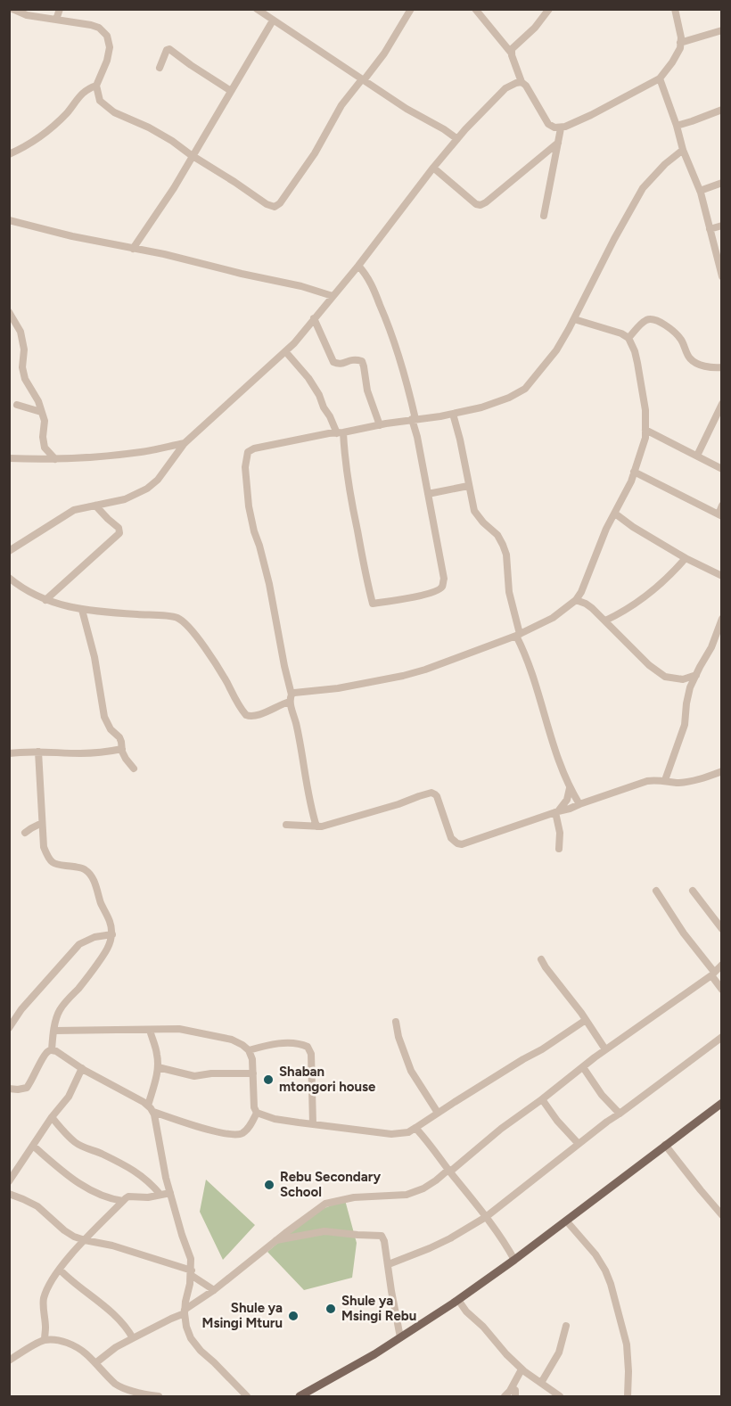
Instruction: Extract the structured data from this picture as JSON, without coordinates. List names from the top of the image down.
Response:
{
  "places": [
    "Shaban mtongori house",
    "Rebu Secondary School",
    "Shule ya Msingi Rebu",
    "Shule ya Msingi Mturu"
  ]
}
